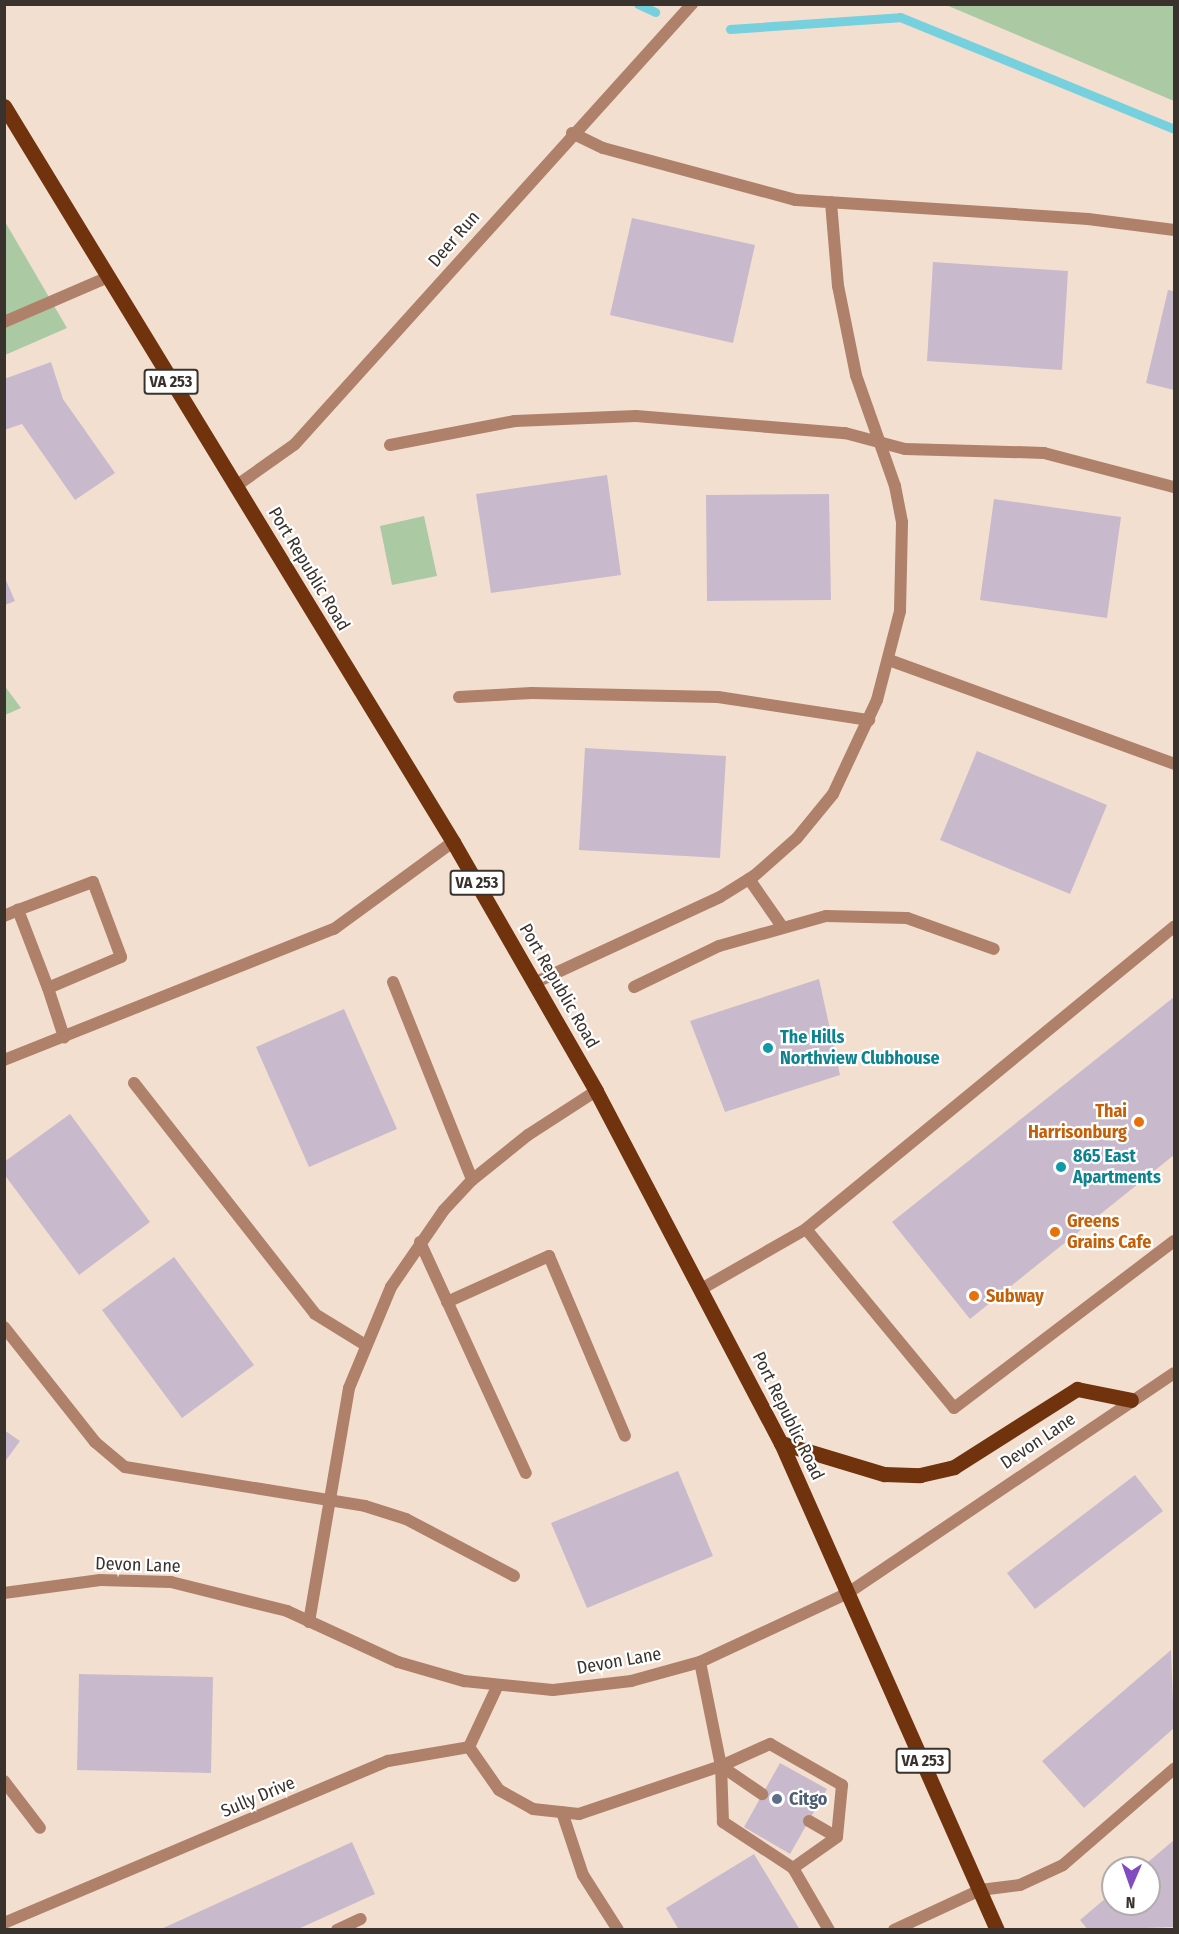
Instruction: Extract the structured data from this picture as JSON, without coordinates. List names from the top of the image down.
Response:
{
  "streets": {
    "main road": ["VA 253", "Port Republic Road"],
    "street": ["Deer Run", "Devon Lane", "Sully Drive"]
  },
  "crossings": [
    ["Deer Run", "Port Republic Road"],
    ["Port Republic Road", "Devon Lane"]
  ],
  "places": [
    "The Hills Northview Clubhouse",
    "Thai Harrisonburg",
    "865 East Apartments",
    "Greens Grains Cafe",
    "Subway",
    "Citgo"
  ],
  "north": "bottom"
}
